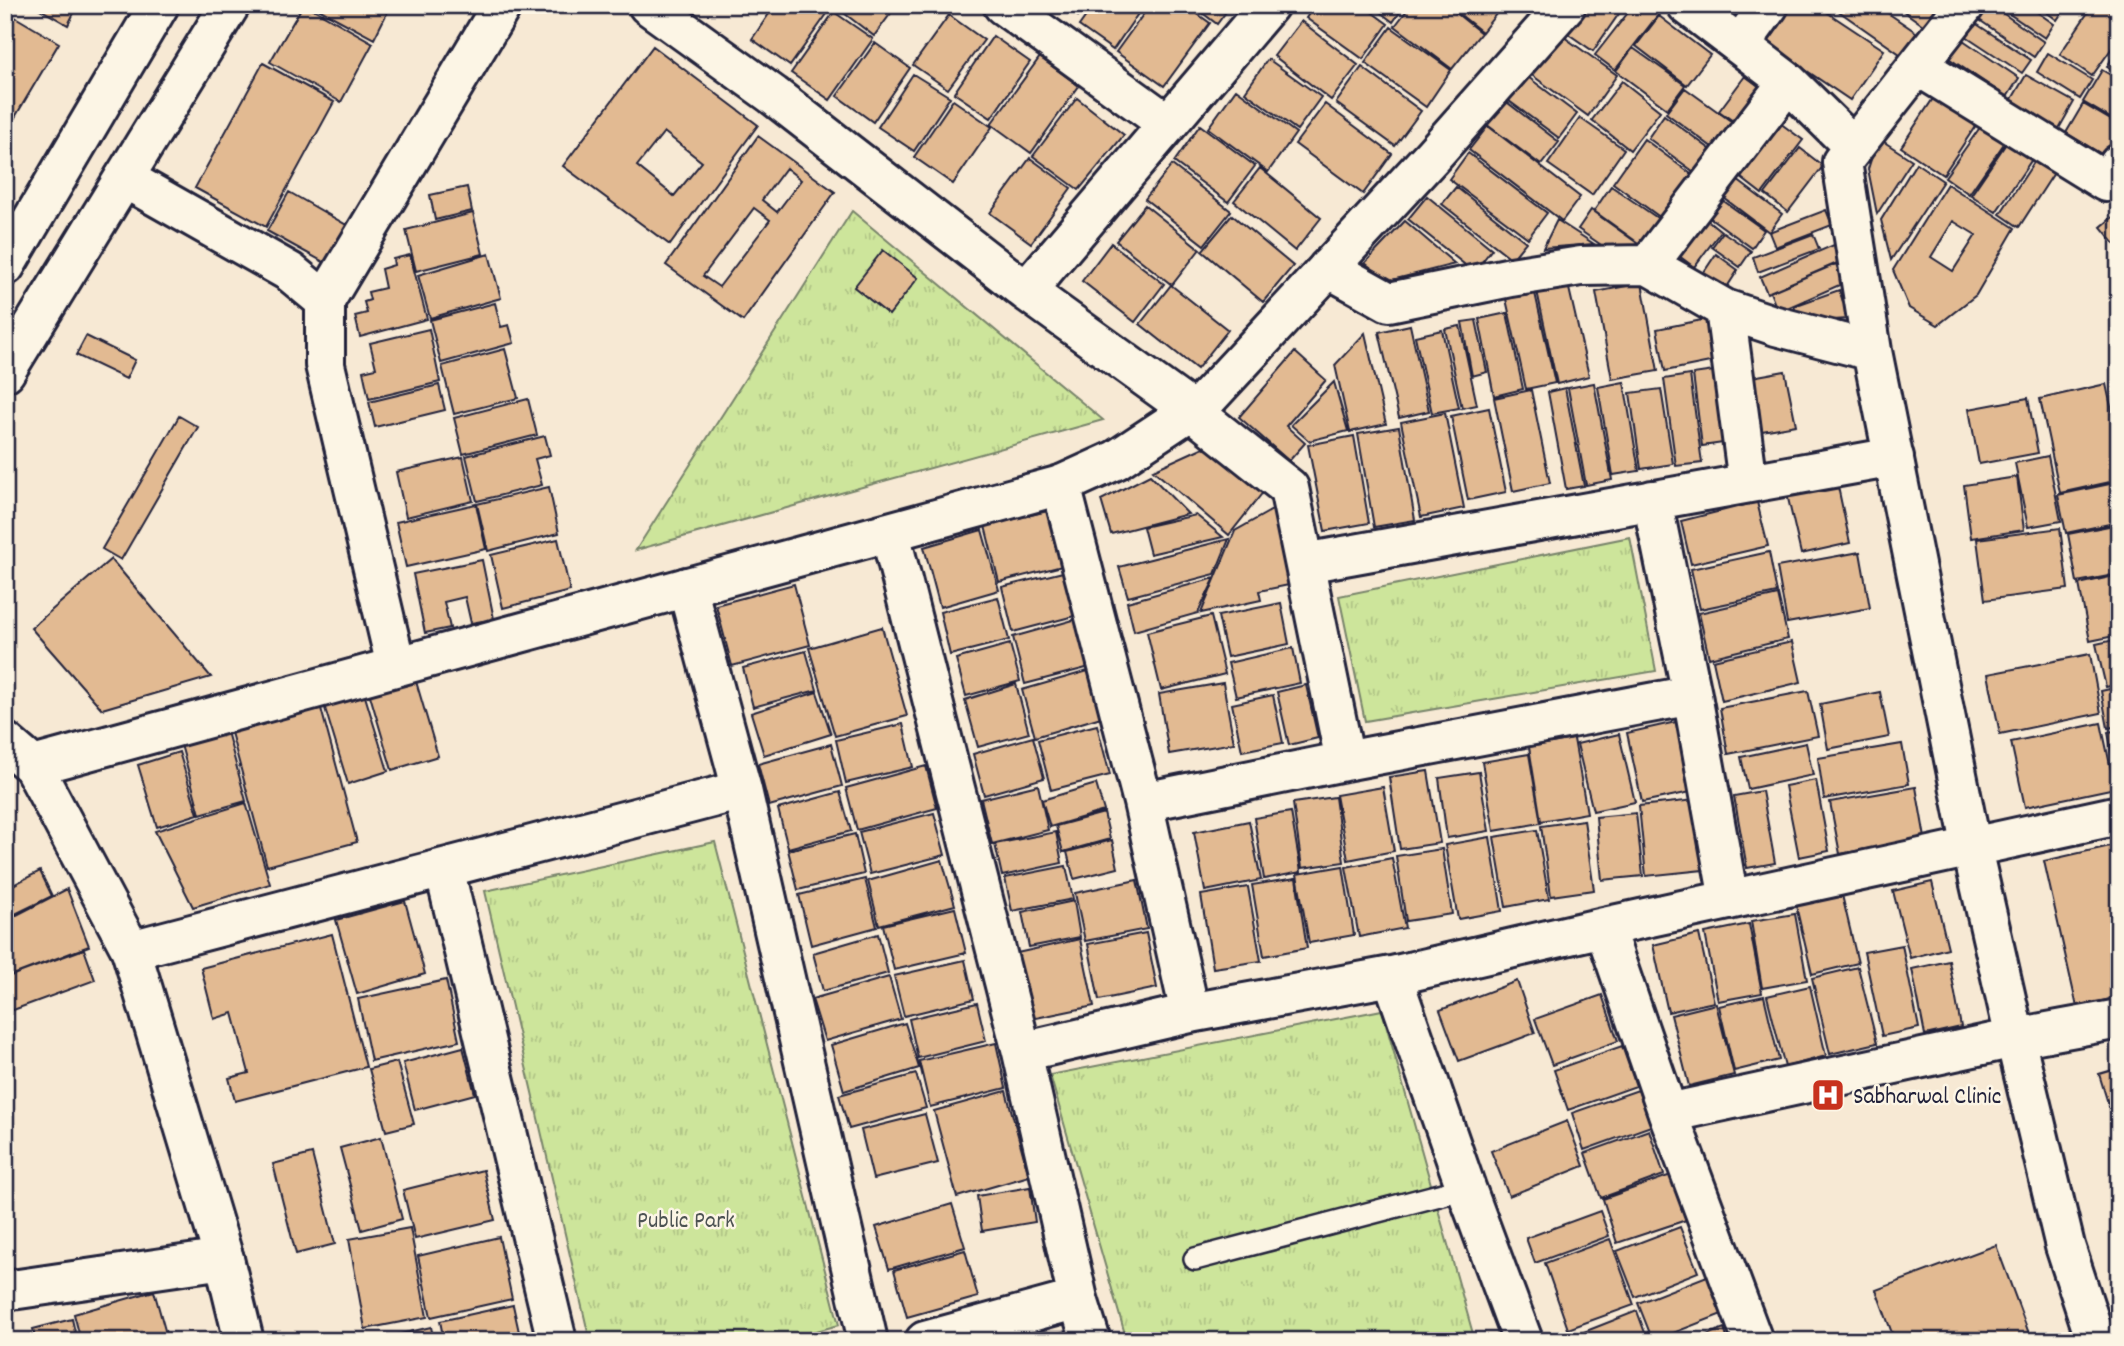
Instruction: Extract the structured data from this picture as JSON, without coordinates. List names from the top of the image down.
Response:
{
  "parks": ["Public Park"],
  "places": {
    "hospital": ["Sabharwal Clinic"]
  }
}
